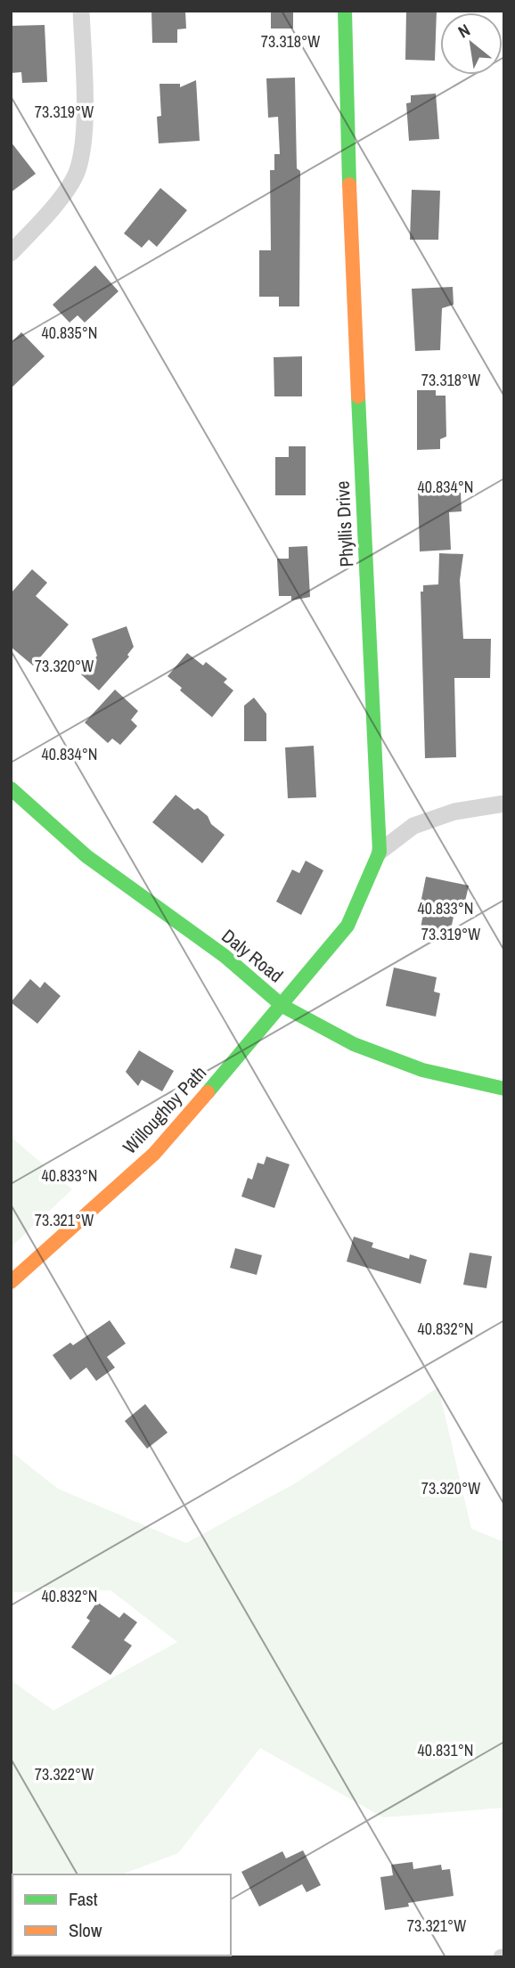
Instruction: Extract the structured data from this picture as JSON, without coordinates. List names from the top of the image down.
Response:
{
  "streets": {
    "street": ["Phyllis Drive", "Daly Road", "Willoughby Path"]
  },
  "crossings": [
    ["Phyllis Drive", "Daly Road"],
    ["Phyllis Drive", "Willoughby Path"],
    ["Daly Road", "Willoughby Path"]
  ],
  "legend": ["Fast", "Slow"],
  "north": "top left",
  "coordinates": [
    "73.318°W",
    "73.319°W",
    "40.835°N",
    "40.834°N",
    "73.320°W",
    "40.833°N",
    "73.321°W",
    "40.832°N",
    "40.831°N",
    "73.322°W"
  ]
}
